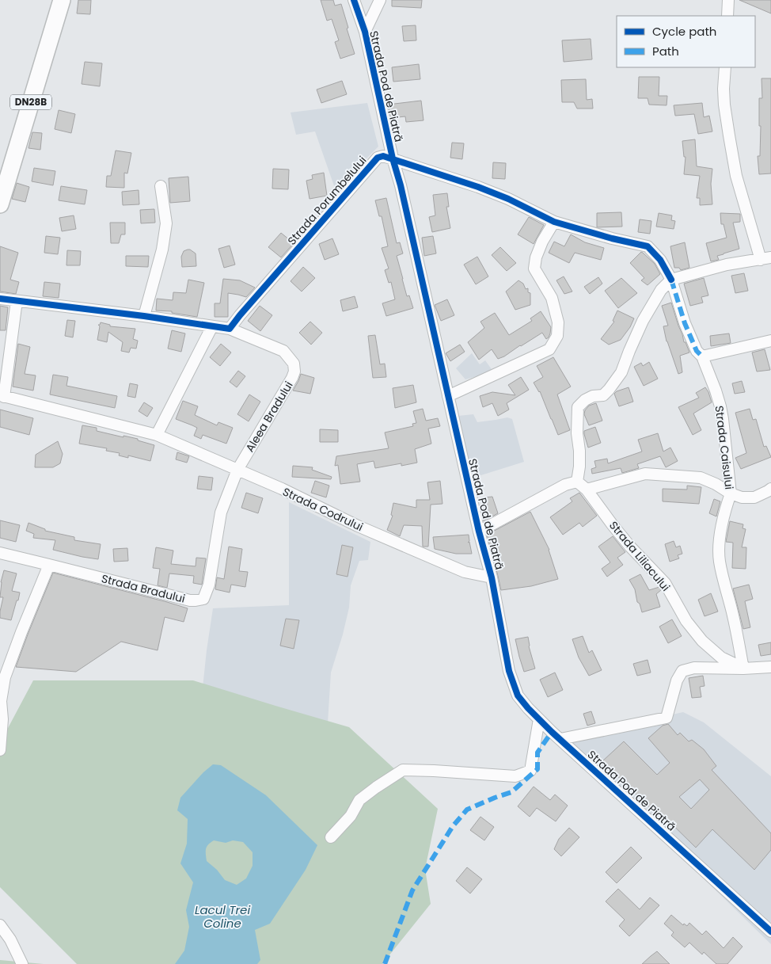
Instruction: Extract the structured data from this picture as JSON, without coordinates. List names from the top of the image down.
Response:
{
  "streets": {
    "main road": ["DN28B"],
    "street": [
      "Strada Pod de Piatră",
      "Strada Porumbelului",
      "Aleea Bradului",
      "Strada Caisului",
      "Strada Codrului",
      "Strada Liliacului",
      "Strada Bradului"
    ]
  },
  "crossings": [
    ["Strada Pod de Piatră", "Strada Porumbelului"],
    ["Strada Pod de Piatră", "Strada Codrului"],
    ["Strada Pod de Piatră", "Strada Liliacului"],
    ["Strada Porumbelului", "Aleea Bradului"],
    ["Strada Porumbelului", "Strada Caisului"],
    ["Aleea Bradului", "Strada Codrului"],
    ["Aleea Bradului", "Strada Bradului"],
    ["Strada Caisului", "Strada Liliacului"],
    ["Strada Codrului", "Strada Bradului"]
  ],
  "water": ["Lacul Trei Coline"],
  "legend": ["Cycle path", "Path"]
}
